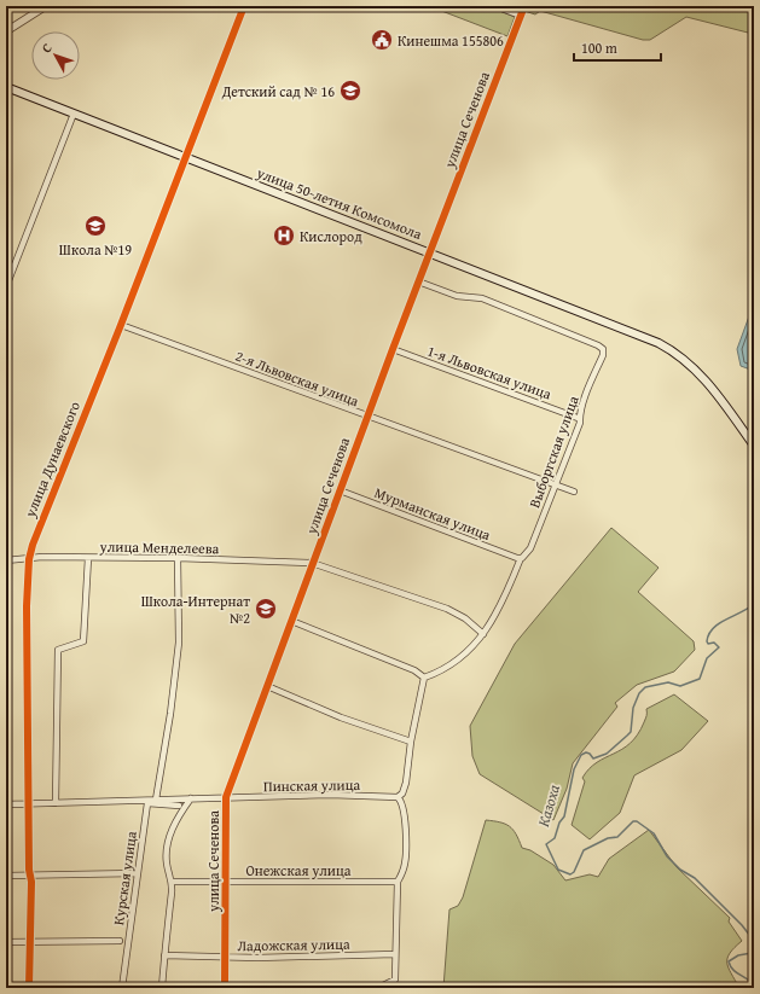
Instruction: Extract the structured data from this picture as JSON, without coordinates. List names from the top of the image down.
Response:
{
  "streets": {
    "main road": ["улица 50-летия Комсомола"],
    "street": [
      "улица Сеченова",
      "1-я Львовская улица",
      "2-я Львовская улица",
      "Выборгская улица",
      "улица Дунаевского",
      "Мурманская улица",
      "улица Менделеева",
      "Пинская улица",
      "Онежская улица",
      "Курская улица",
      "Ладожская улица"
    ]
  },
  "crossings": [
    ["улица Сеченова", "улица 50-летия Комсомола"],
    ["улица Сеченова", "1-я Львовская улица"],
    ["улица Сеченова", "2-я Львовская улица"],
    ["улица Сеченова", "Выборгская улица"],
    ["улица Сеченова", "Мурманская улица"],
    ["улица Сеченова", "улица Менделеева"],
    ["улица Сеченова", "Пинская улица"],
    ["улица Сеченова", "Онежская улица"],
    ["улица Сеченова", "Ладожская улица"],
    ["улица 50-летия Комсомола", "улица Дунаевского"],
    ["1-я Львовская улица", "Выборгская улица"],
    ["2-я Львовская улица", "Выборгская улица"],
    ["2-я Львовская улица", "улица Дунаевского"],
    ["Выборгская улица", "Мурманская улица"],
    ["Выборгская улица", "улица Менделеева"],
    ["улица Дунаевского", "улица Менделеева"],
    ["улица Дунаевского", "Пинская улица"]
  ],
  "water": ["Казоха"],
  "places": {
    "public building": ["Кинешма 155806"],
    "school or university": ["Детский сад № 16", "Школа №19", "Школа-Интернат №2"],
    "hospital": ["Кислород"]
  },
  "scale_bar": "100 m",
  "north": "top left"
}
